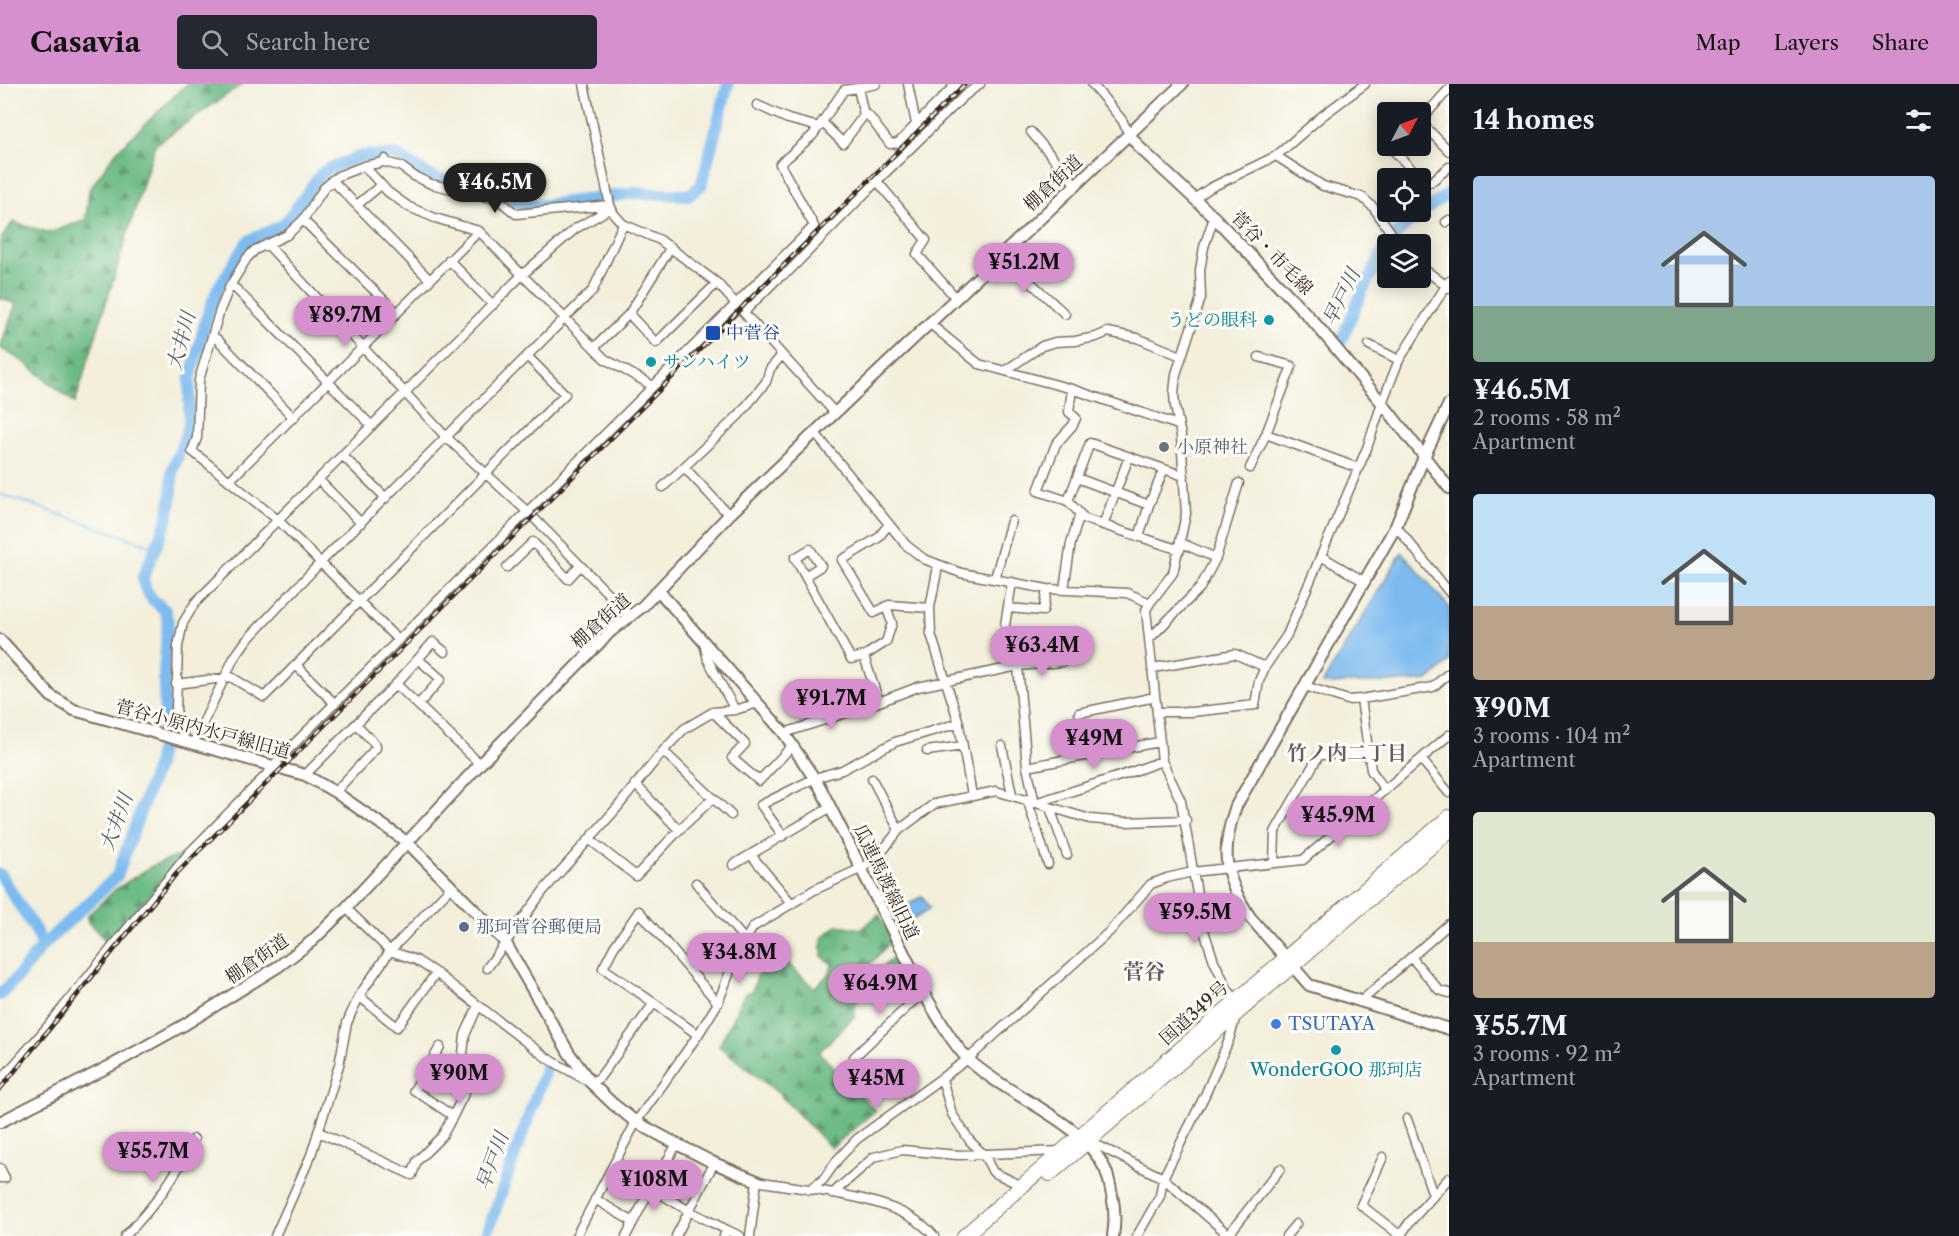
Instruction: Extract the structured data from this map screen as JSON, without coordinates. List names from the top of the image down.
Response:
{
  "streets": {
    "highway": ["国道349号"],
    "street": [
      "棚倉街道",
      "菅谷・市毛線",
      "菅谷小原内水戸線旧道",
      "瓜連馬渡線旧道"
    ]
  },
  "crossings": [
    ["棚倉街道", "菅谷・市毛線"],
    ["棚倉街道", "菅谷小原内水戸線旧道"],
    ["棚倉街道", "瓜連馬渡線旧道"],
    ["瓜連馬渡線旧道", "国道349号"]
  ],
  "districts": ["竹ノ内二丁目", "菅谷"],
  "water": ["早戸川", "大井川"],
  "places": {
    "other": [
      "うどの眼科",
      "サンハイツ",
      "小原神社",
      "那珂菅谷郵便局",
      "TSUTAYA",
      "WonderGOO 那珂店"
    ],
    "transit": ["中菅谷"]
  },
  "north": "top right",
  "page": {
    "header": "Casavia",
    "search": "Search here",
    "nav": ["Map", "Layers", "Share"],
    "heading": "14 homes",
    "list": [
      {
        "name": "¥46.5M",
        "note": "2 rooms · 58 m² · Apartment"
      },
      {
        "name": "¥90M",
        "note": "3 rooms · 104 m² · Apartment"
      },
      {
        "name": "¥55.7M",
        "note": "3 rooms · 92 m² · Apartment"
      }
    ],
    "price": [
      "¥46.5M",
      "¥51.2M",
      "¥89.7M",
      "¥63.4M",
      "¥91.7M",
      "¥49M",
      "¥45.9M",
      "¥59.5M",
      "¥34.8M",
      "¥64.9M",
      "¥90M",
      "¥45M",
      "¥55.7M",
      "¥108M"
    ]
  }
}
